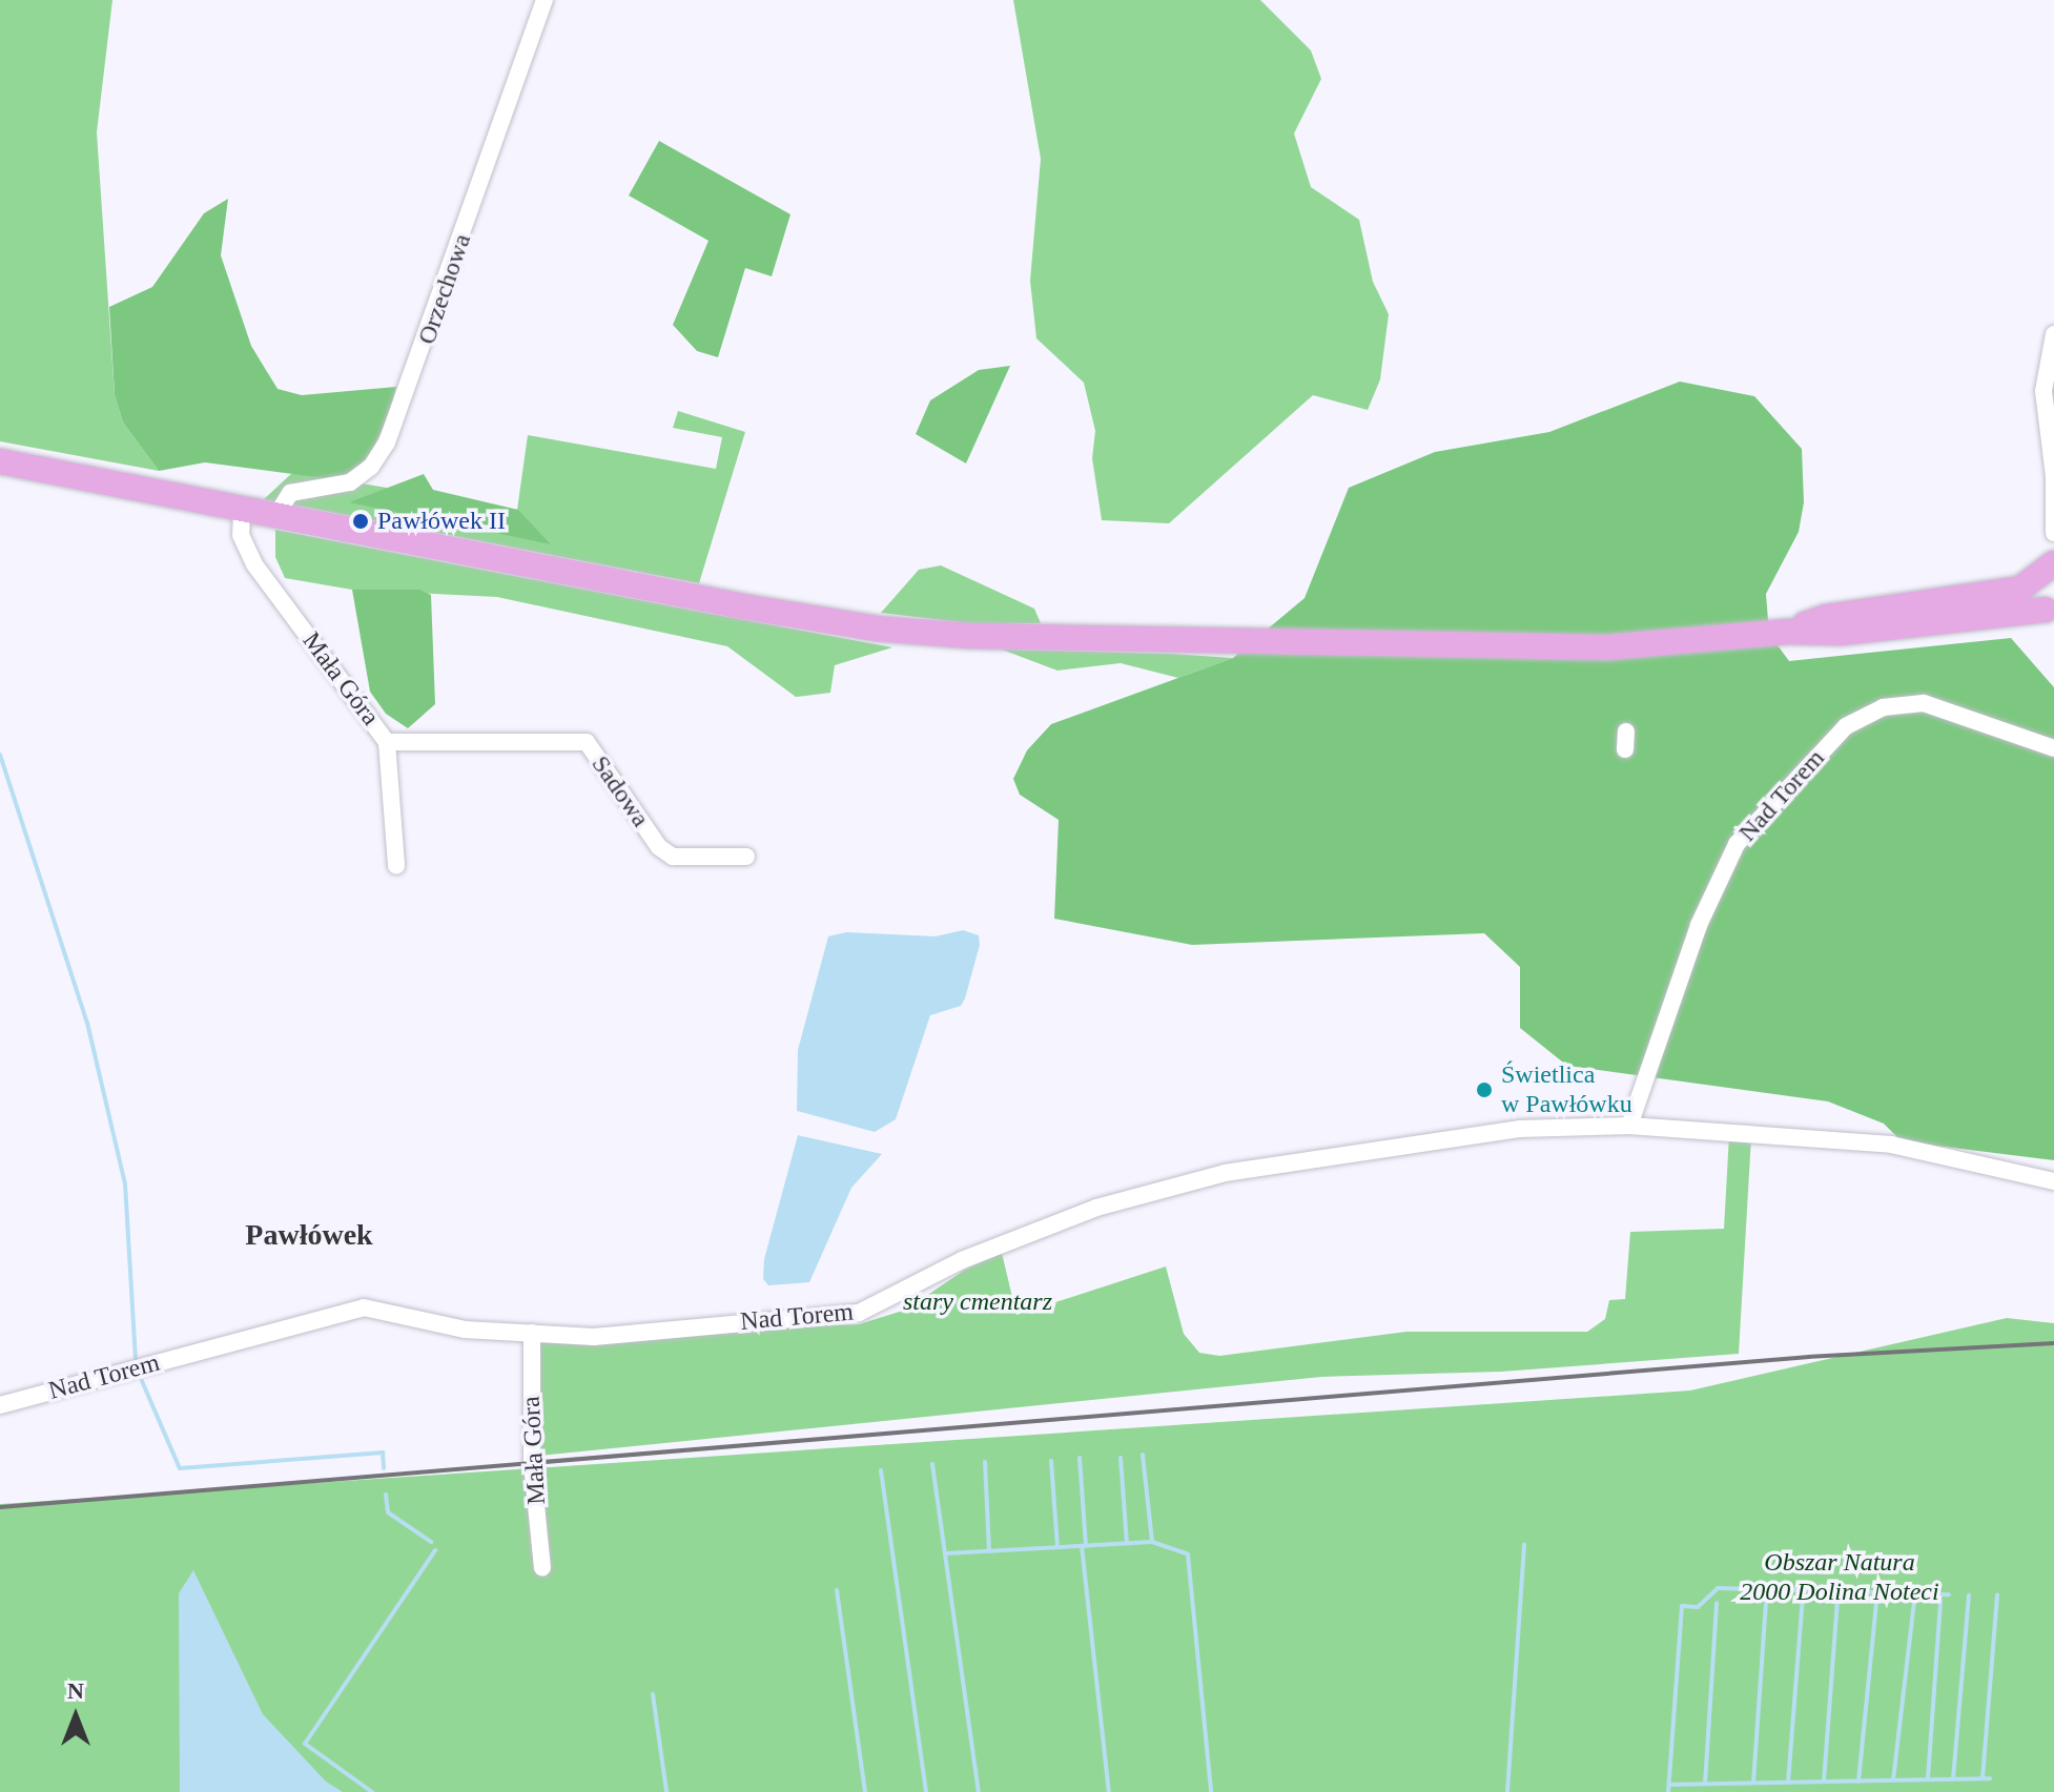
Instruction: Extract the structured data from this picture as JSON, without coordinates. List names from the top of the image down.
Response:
{
  "streets": {
    "street": [
      "Orzechowa",
      "Mała Góra",
      "Sadowa",
      "Nad Torem"
    ]
  },
  "crossings": [
    ["Mała Góra", "Sadowa"],
    ["Mała Góra", "Nad Torem"]
  ],
  "districts": ["Pawłówek"],
  "parks": ["stary cmentarz", "Obszar Natura 2000 Dolina Noteci"],
  "places": ["Pawłówek II", "Świetlica w Pawłówku"],
  "north": "top"
}
